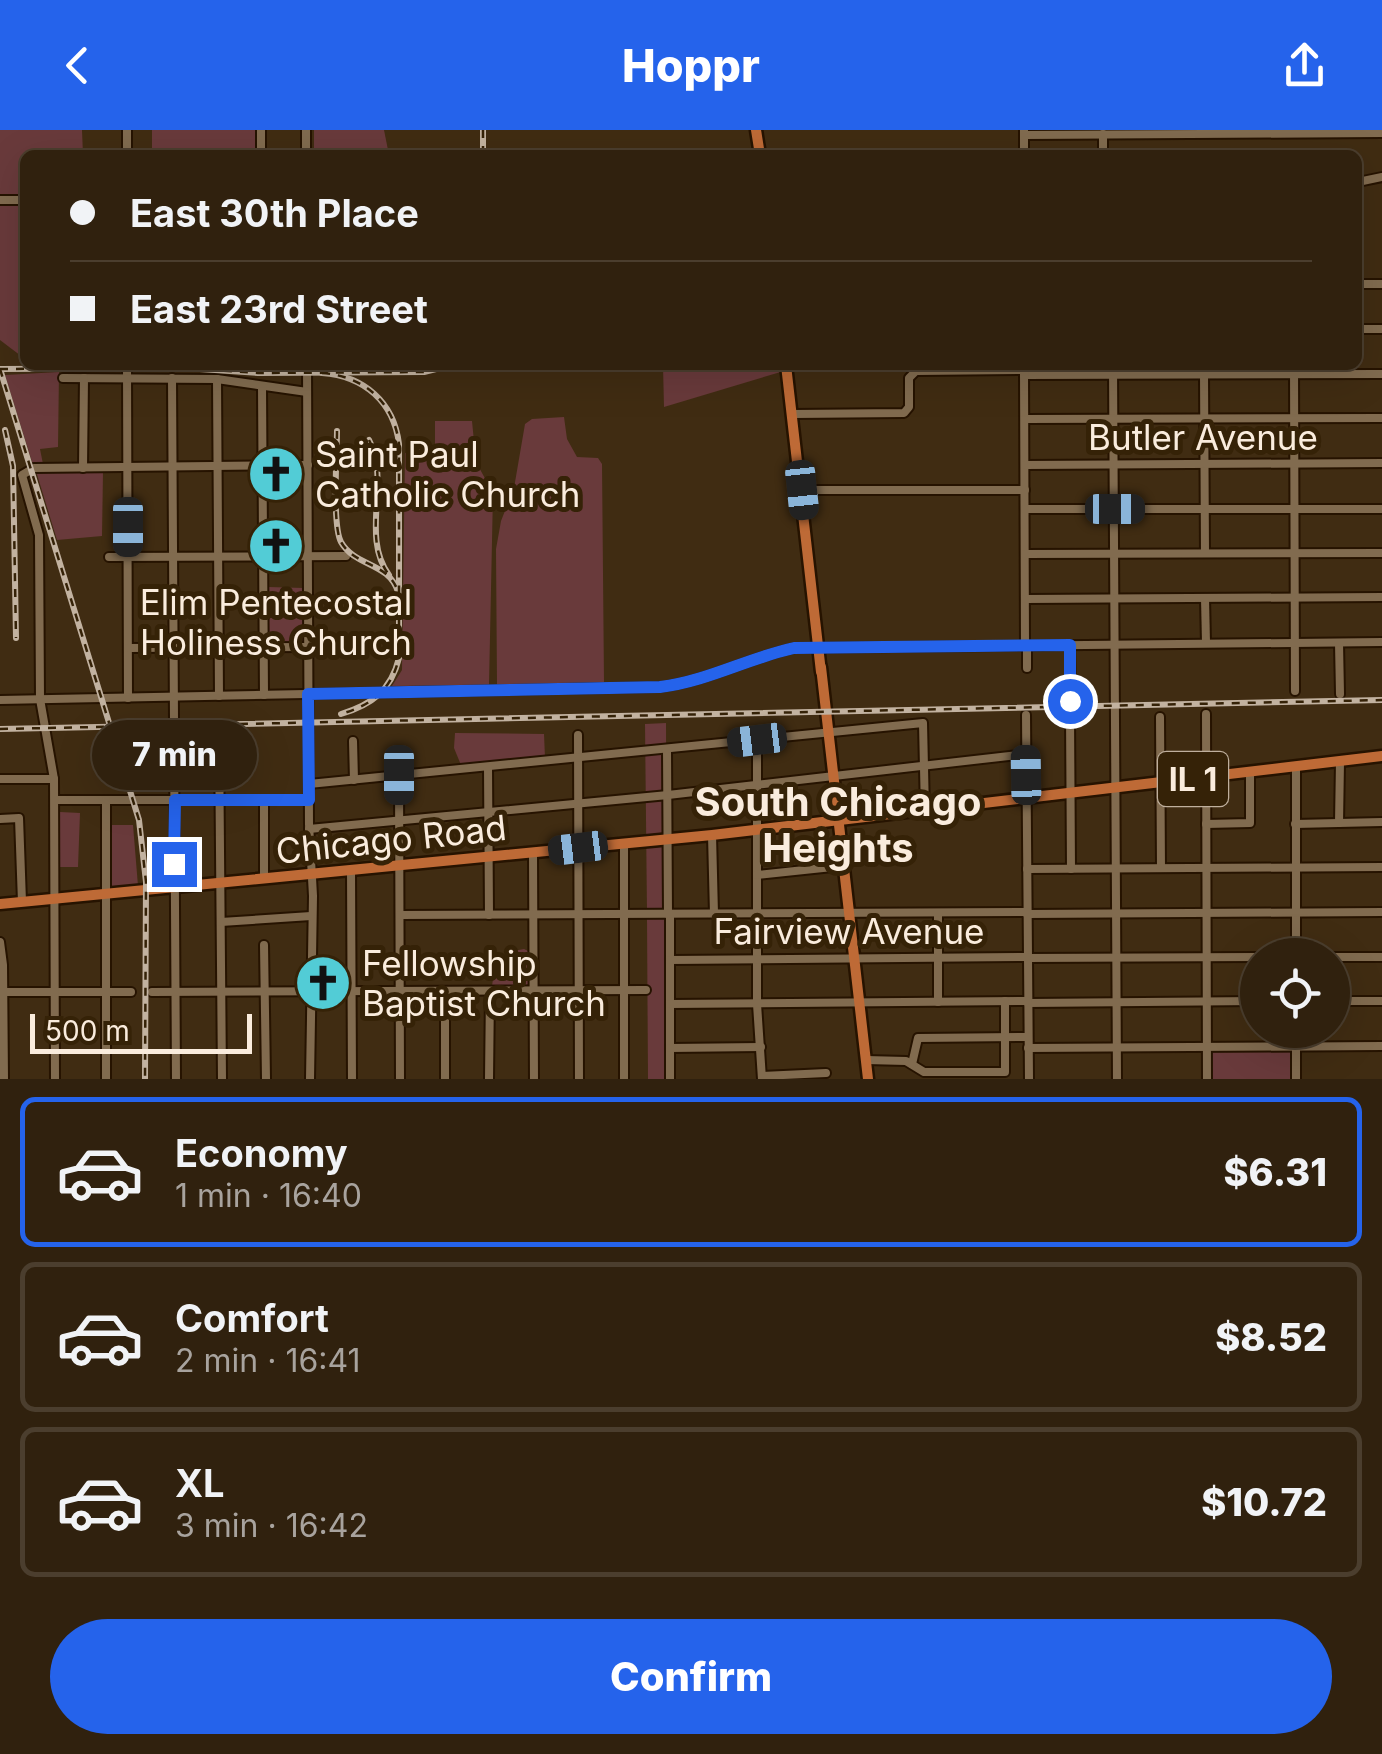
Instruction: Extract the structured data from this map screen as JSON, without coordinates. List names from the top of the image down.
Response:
{
  "streets": {
    "main road": ["IL 1", "Chicago Road"],
    "street": ["Butler Avenue", "Fairview Avenue"]
  },
  "districts": ["South Chicago Heights"],
  "places": {
    "church": ["Saint Paul Catholic Church", "Elim Pentecostal Holiness Church", "Fellowship Baptist Church"]
  },
  "scale_bar": "500 m",
  "page": {
    "header": "Hoppr",
    "banner": ["East 30th Place", "East 23rd Street"],
    "bubble": "7 min",
    "scale": "500 m",
    "list": [
      {
        "name": "Economy",
        "note": "1 min · 16:40",
        "value": "$6.31"
      },
      {
        "name": "Comfort",
        "note": "2 min · 16:41",
        "value": "$8.52"
      },
      {
        "name": "XL",
        "note": "3 min · 16:42",
        "value": "$10.72"
      }
    ],
    "buttons": "Confirm"
  }
}
